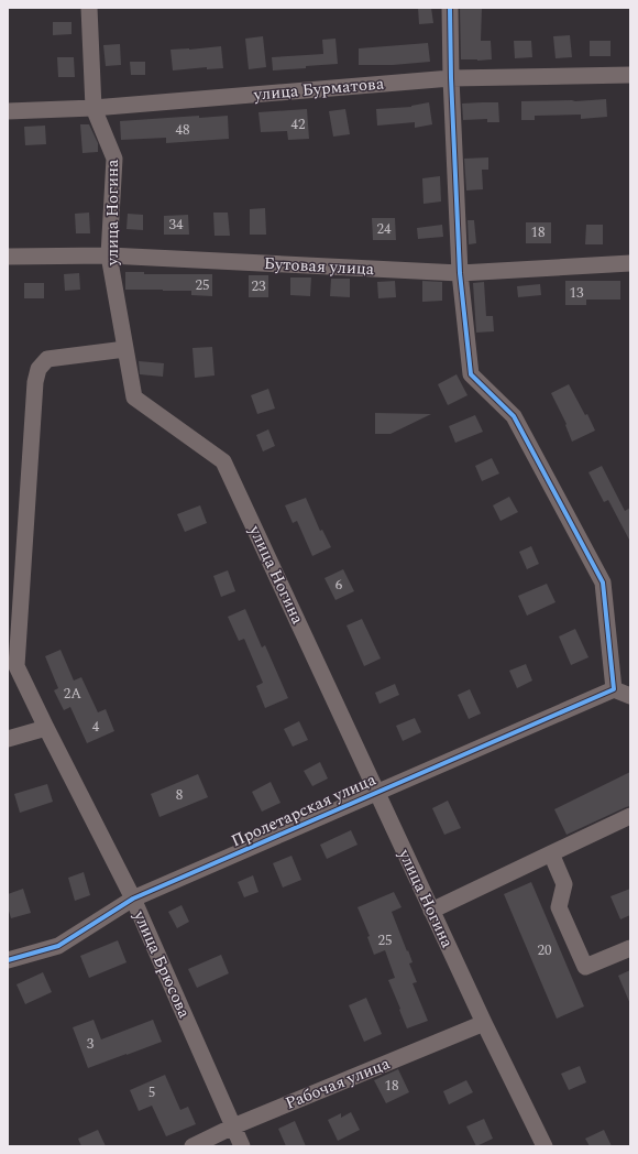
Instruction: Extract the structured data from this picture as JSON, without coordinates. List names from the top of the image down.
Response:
{
  "streets": {
    "street": [
      "улица Бурматова",
      "улица Ногина",
      "Бутовая улица",
      "Пролетарская улица",
      "улица Брюсова",
      "Рабочая улица"
    ]
  },
  "crossings": [
    ["улица Бурматова", "улица Ногина"],
    ["улица Ногина", "Бутовая улица"],
    ["улица Ногина", "Пролетарская улица"],
    ["улица Ногина", "Рабочая улица"],
    ["Пролетарская улица", "улица Брюсова"],
    ["улица Брюсова", "Рабочая улица"]
  ],
  "house_numbers": [
    "42",
    "48",
    "34",
    "24",
    "18",
    "25",
    "23",
    "13",
    "6",
    "2А",
    "4",
    "8",
    "25",
    "20",
    "3",
    "18",
    "5"
  ]
}
